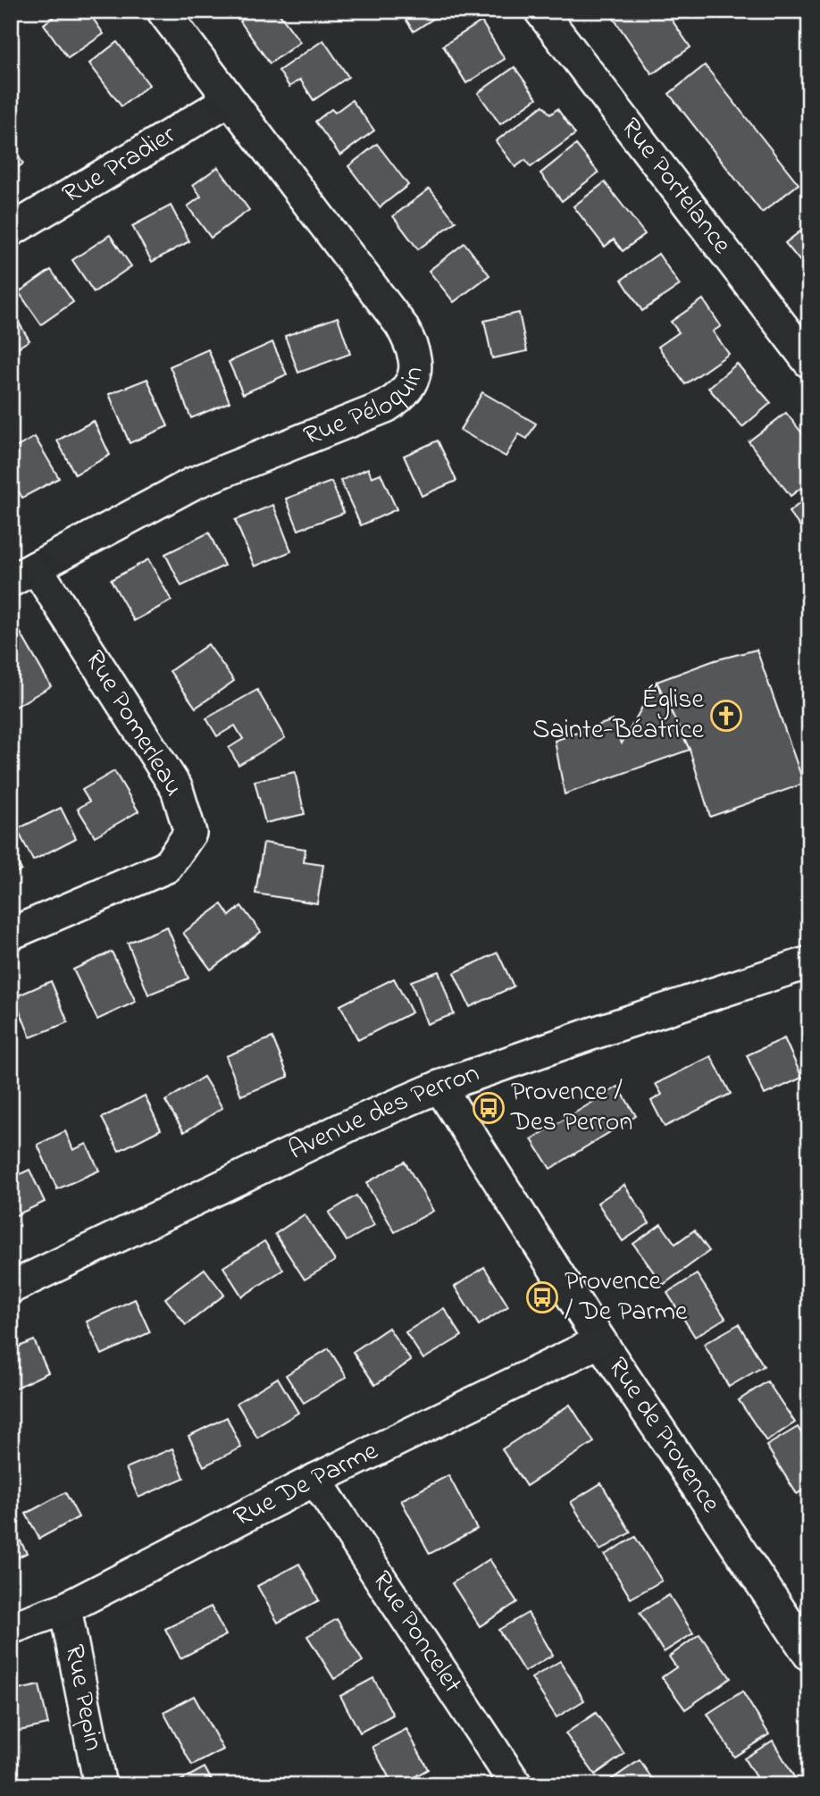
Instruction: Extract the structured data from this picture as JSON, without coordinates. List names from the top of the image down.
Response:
{
  "streets": {
    "street": [
      "Rue Pradier",
      "Rue Portelance",
      "Rue Péloquin",
      "Rue Pomerleau",
      "Avenue des Perron",
      "Rue de Provence",
      "Rue De Parme",
      "Rue Poncelet",
      "Rue Pepin"
    ]
  },
  "crossings": [
    ["Rue Pradier", "Rue Péloquin"],
    ["Rue Péloquin", "Rue Pomerleau"],
    ["Avenue des Perron", "Rue de Provence"],
    ["Rue de Provence", "Rue De Parme"],
    ["Rue De Parme", "Rue Poncelet"],
    ["Rue De Parme", "Rue Pepin"]
  ],
  "places": {
    "church": ["Église Sainte-Béatrice"],
    "bus stop": ["Provence / Des Perron", "Provence / De Parme"]
  }
}
